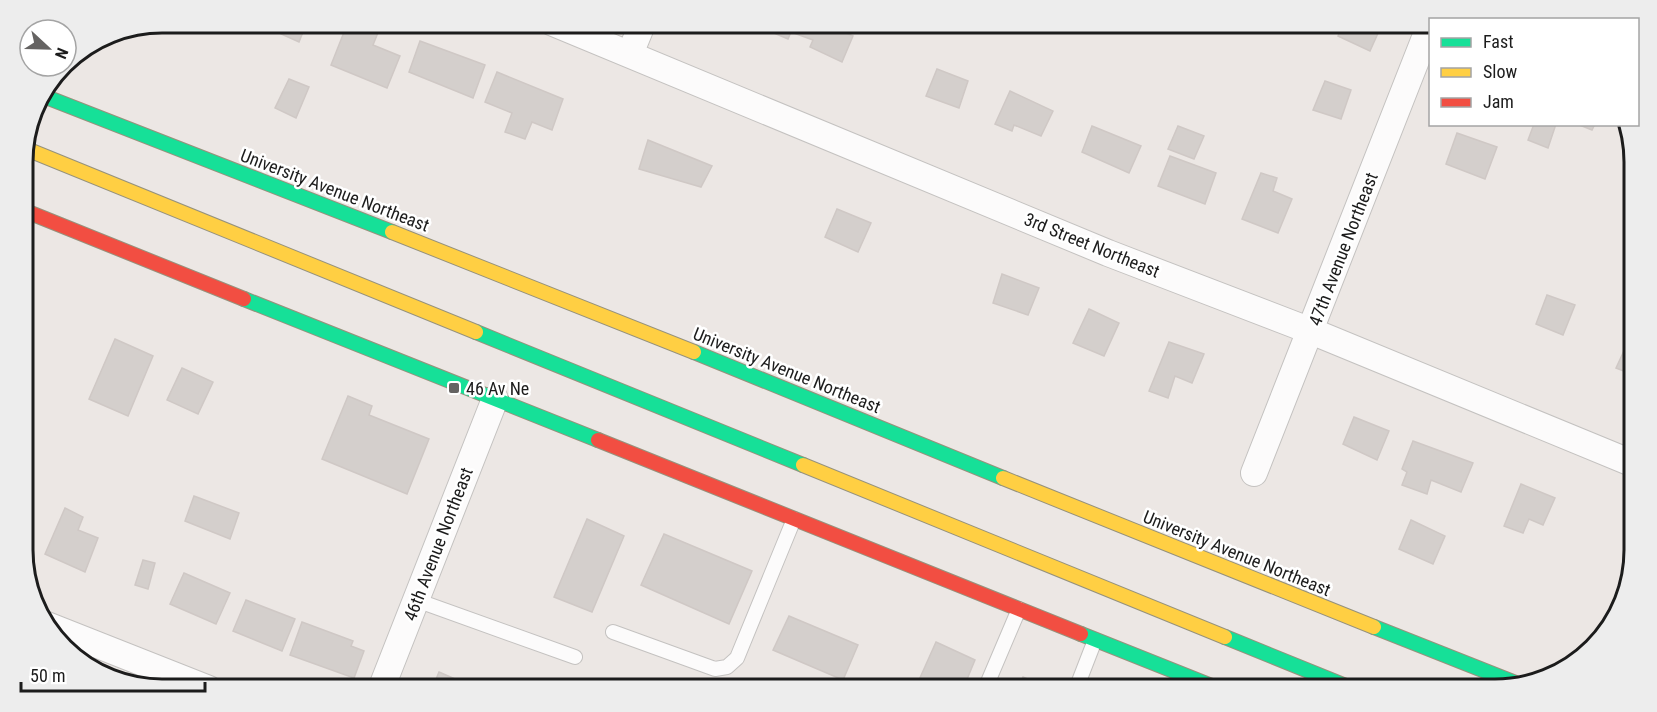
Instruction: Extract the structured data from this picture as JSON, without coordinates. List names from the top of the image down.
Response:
{
  "streets": {
    "main road": ["University Avenue Northeast"],
    "street": ["3rd Street Northeast", "47th Avenue Northeast", "46th Avenue Northeast"]
  },
  "crossings": [
    ["3rd Street Northeast", "47th Avenue Northeast"]
  ],
  "places": {
    "transit": ["46 Av Ne"]
  },
  "legend": ["Fast", "Slow", "Jam"],
  "scale_bar": "50 m",
  "north": "right"
}
